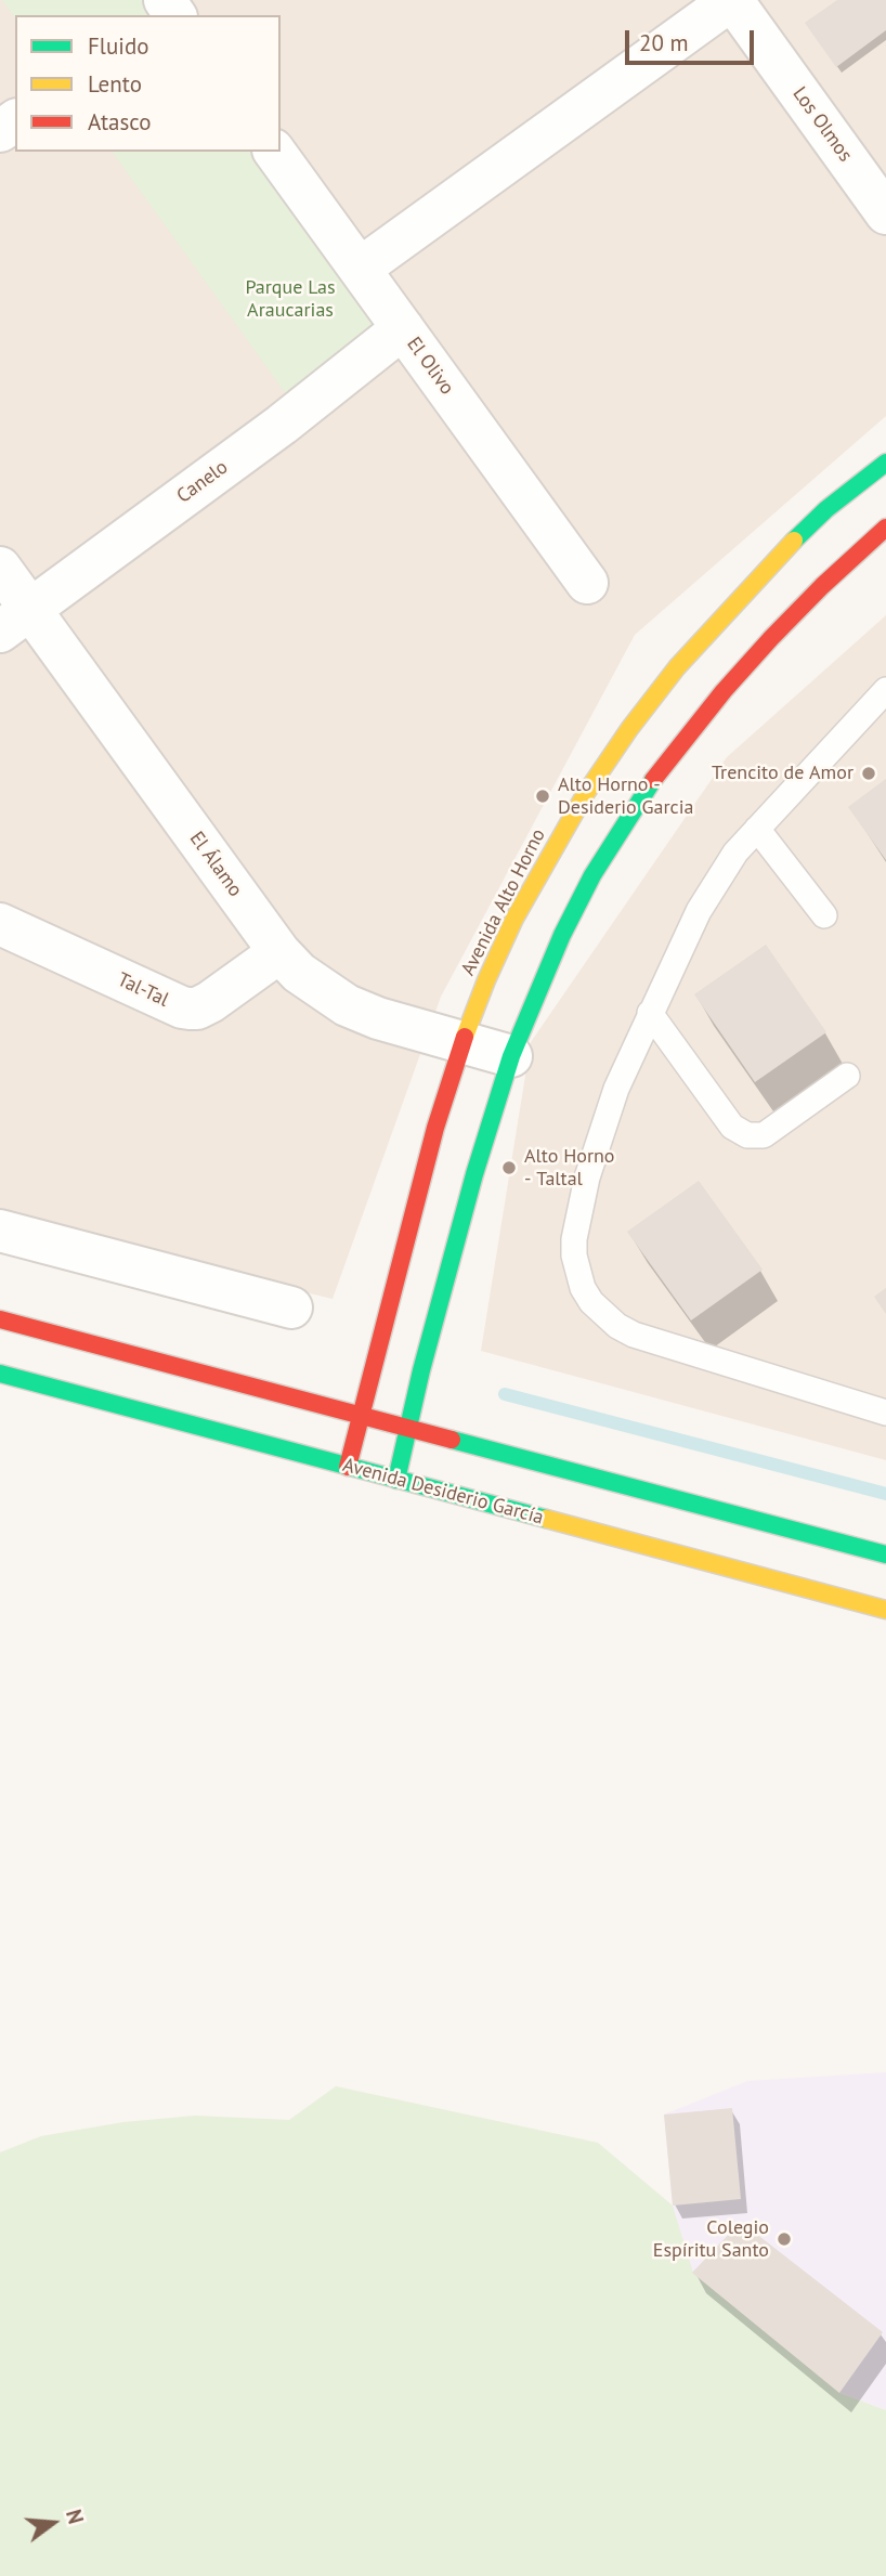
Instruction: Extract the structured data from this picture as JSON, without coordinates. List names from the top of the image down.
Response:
{
  "streets": {
    "main road": ["Avenida Alto Horno", "Avenida Desiderio García"],
    "street": [
      "Los Olmos",
      "El Olivo",
      "Canelo",
      "El Álamo",
      "Tal-Tal"
    ]
  },
  "crossings": [
    ["El Olivo", "Canelo"],
    ["Canelo", "El Álamo"],
    ["El Álamo", "Avenida Alto Horno"],
    ["El Álamo", "Tal-Tal"],
    ["Avenida Alto Horno", "Avenida Desiderio García"]
  ],
  "parks": ["Parque Las Araucarias"],
  "places": [
    "Trencito de Amor",
    "Alto Horno - Desiderio Garcia",
    "Alto Horno - Taltal",
    "Colegio Espíritu Santo"
  ],
  "legend": ["Fluido", "Lento", "Atasco"],
  "scale_bar": "20 m",
  "north": "right"
}
